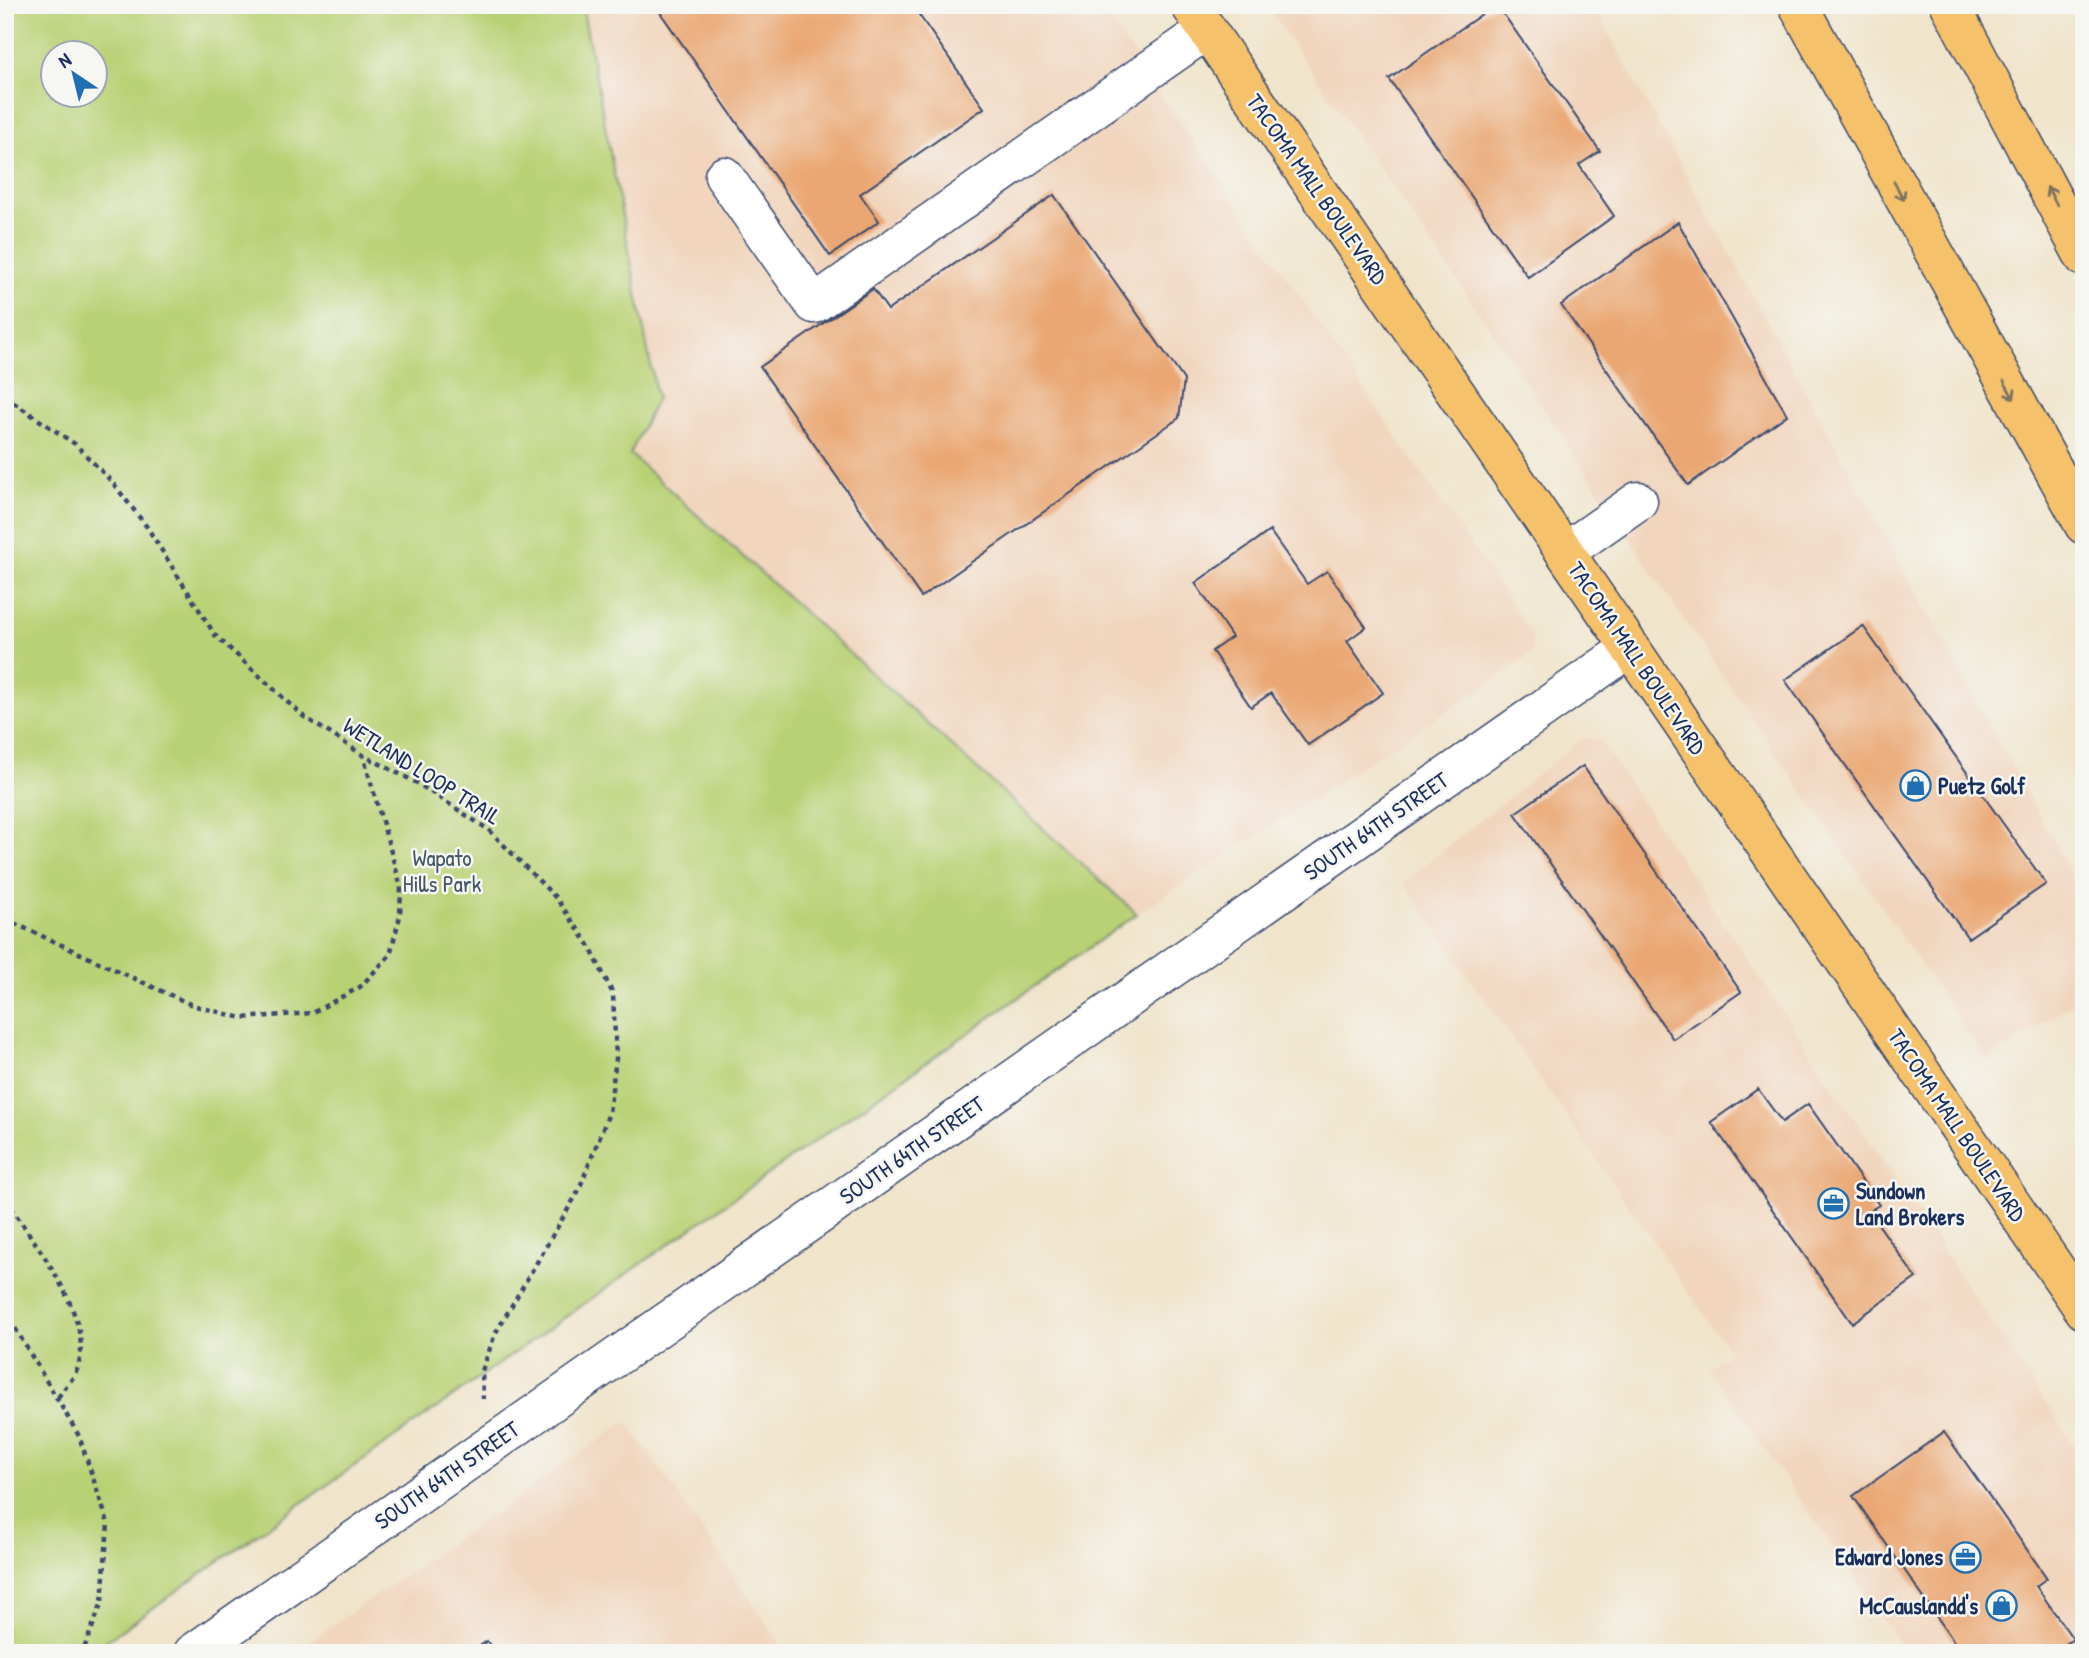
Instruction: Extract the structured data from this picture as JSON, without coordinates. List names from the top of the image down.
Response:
{
  "streets": {
    "main road": ["TACOMA MALL BOULEVARD"],
    "street": ["SOUTH 64TH STREET"],
    "path": ["WETLAND LOOP TRAIL"]
  },
  "crossings": [
    ["TACOMA MALL BOULEVARD", "SOUTH 64TH STREET"],
    ["WETLAND LOOP TRAIL", "SOUTH 64TH STREET"]
  ],
  "parks": ["Wapato Hills Park"],
  "places": {
    "shop": ["Puetz Golf", "McCauslandd's"],
    "office": ["Sundown Land Brokers", "Edward Jones"]
  },
  "north": "top left"
}
